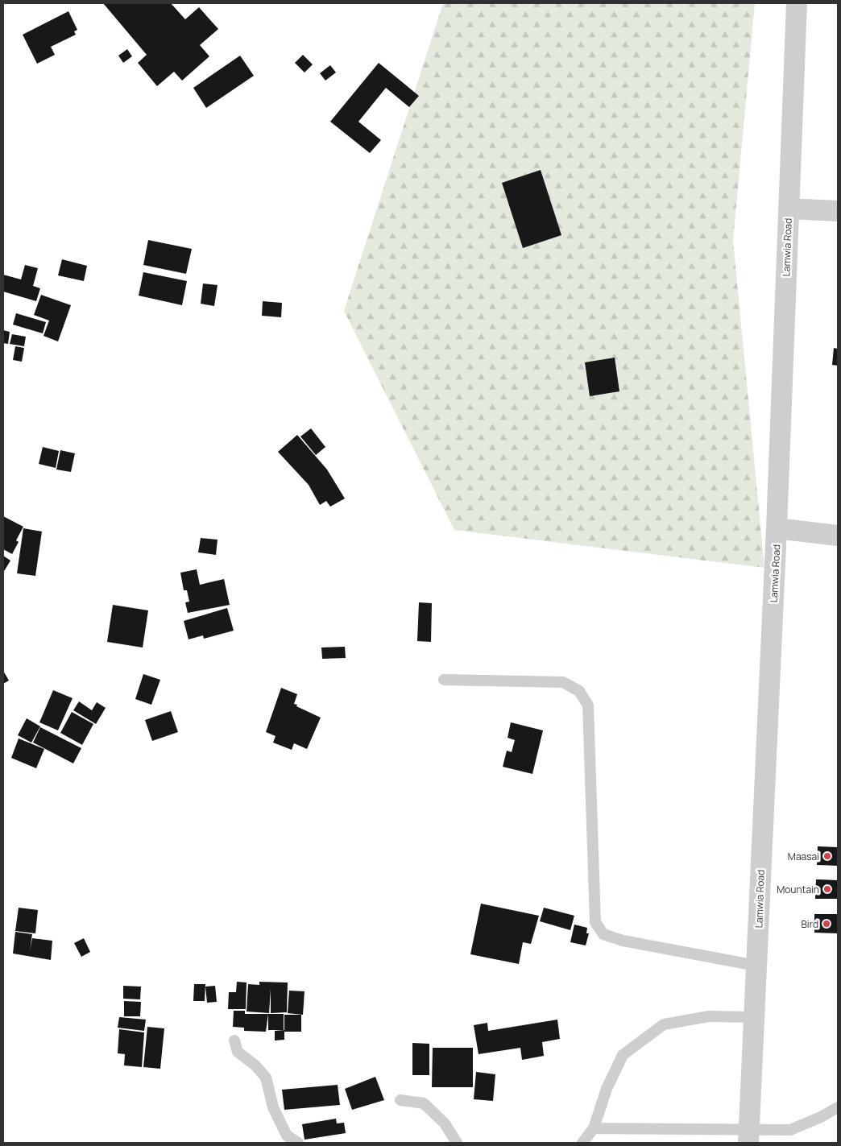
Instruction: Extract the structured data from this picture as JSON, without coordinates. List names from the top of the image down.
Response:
{
  "streets": {
    "street": ["Lamwia Road"]
  },
  "places": ["Maasai", "Mountain", "Bird"]
}
